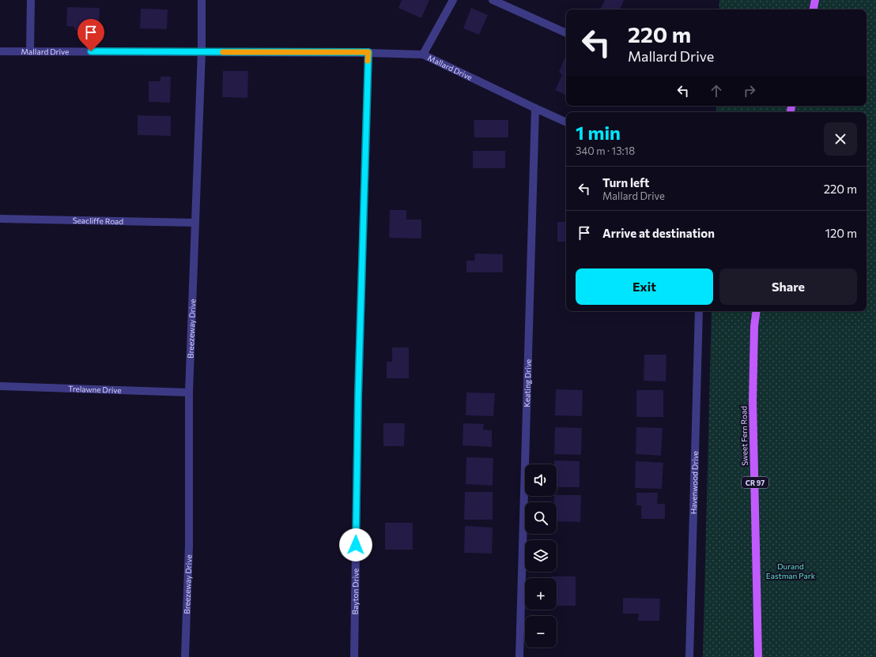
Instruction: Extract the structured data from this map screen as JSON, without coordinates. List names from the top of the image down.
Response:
{
  "streets": {
    "main road": ["Sweet Fern Road", "CR 97"],
    "street": [
      "Mallard Drive",
      "Seacliffe Road",
      "Breezeway Drive",
      "Keating Drive",
      "Trelawne Drive",
      "Havenwood Drive",
      "Bayton Drive"
    ]
  },
  "crossings": [
    ["Mallard Drive", "Breezeway Drive"],
    ["Mallard Drive", "Keating Drive"],
    ["Mallard Drive", "Bayton Drive"],
    ["Seacliffe Road", "Breezeway Drive"],
    ["Breezeway Drive", "Trelawne Drive"]
  ],
  "parks": ["Durand Eastman Park"],
  "page": {
    "turn": ["220 m", "Mallard Drive"],
    "heading": ["1 min", "340 m · 13:18"],
    "list": [
      {
        "name": "Turn left",
        "note": "Mallard Drive",
        "value": "220 m"
      },
      {
        "name": "Arrive at destination",
        "value": "120 m"
      }
    ],
    "buttons": ["Exit", "Share"],
    "map_buttons": ["+", "−"]
  }
}
